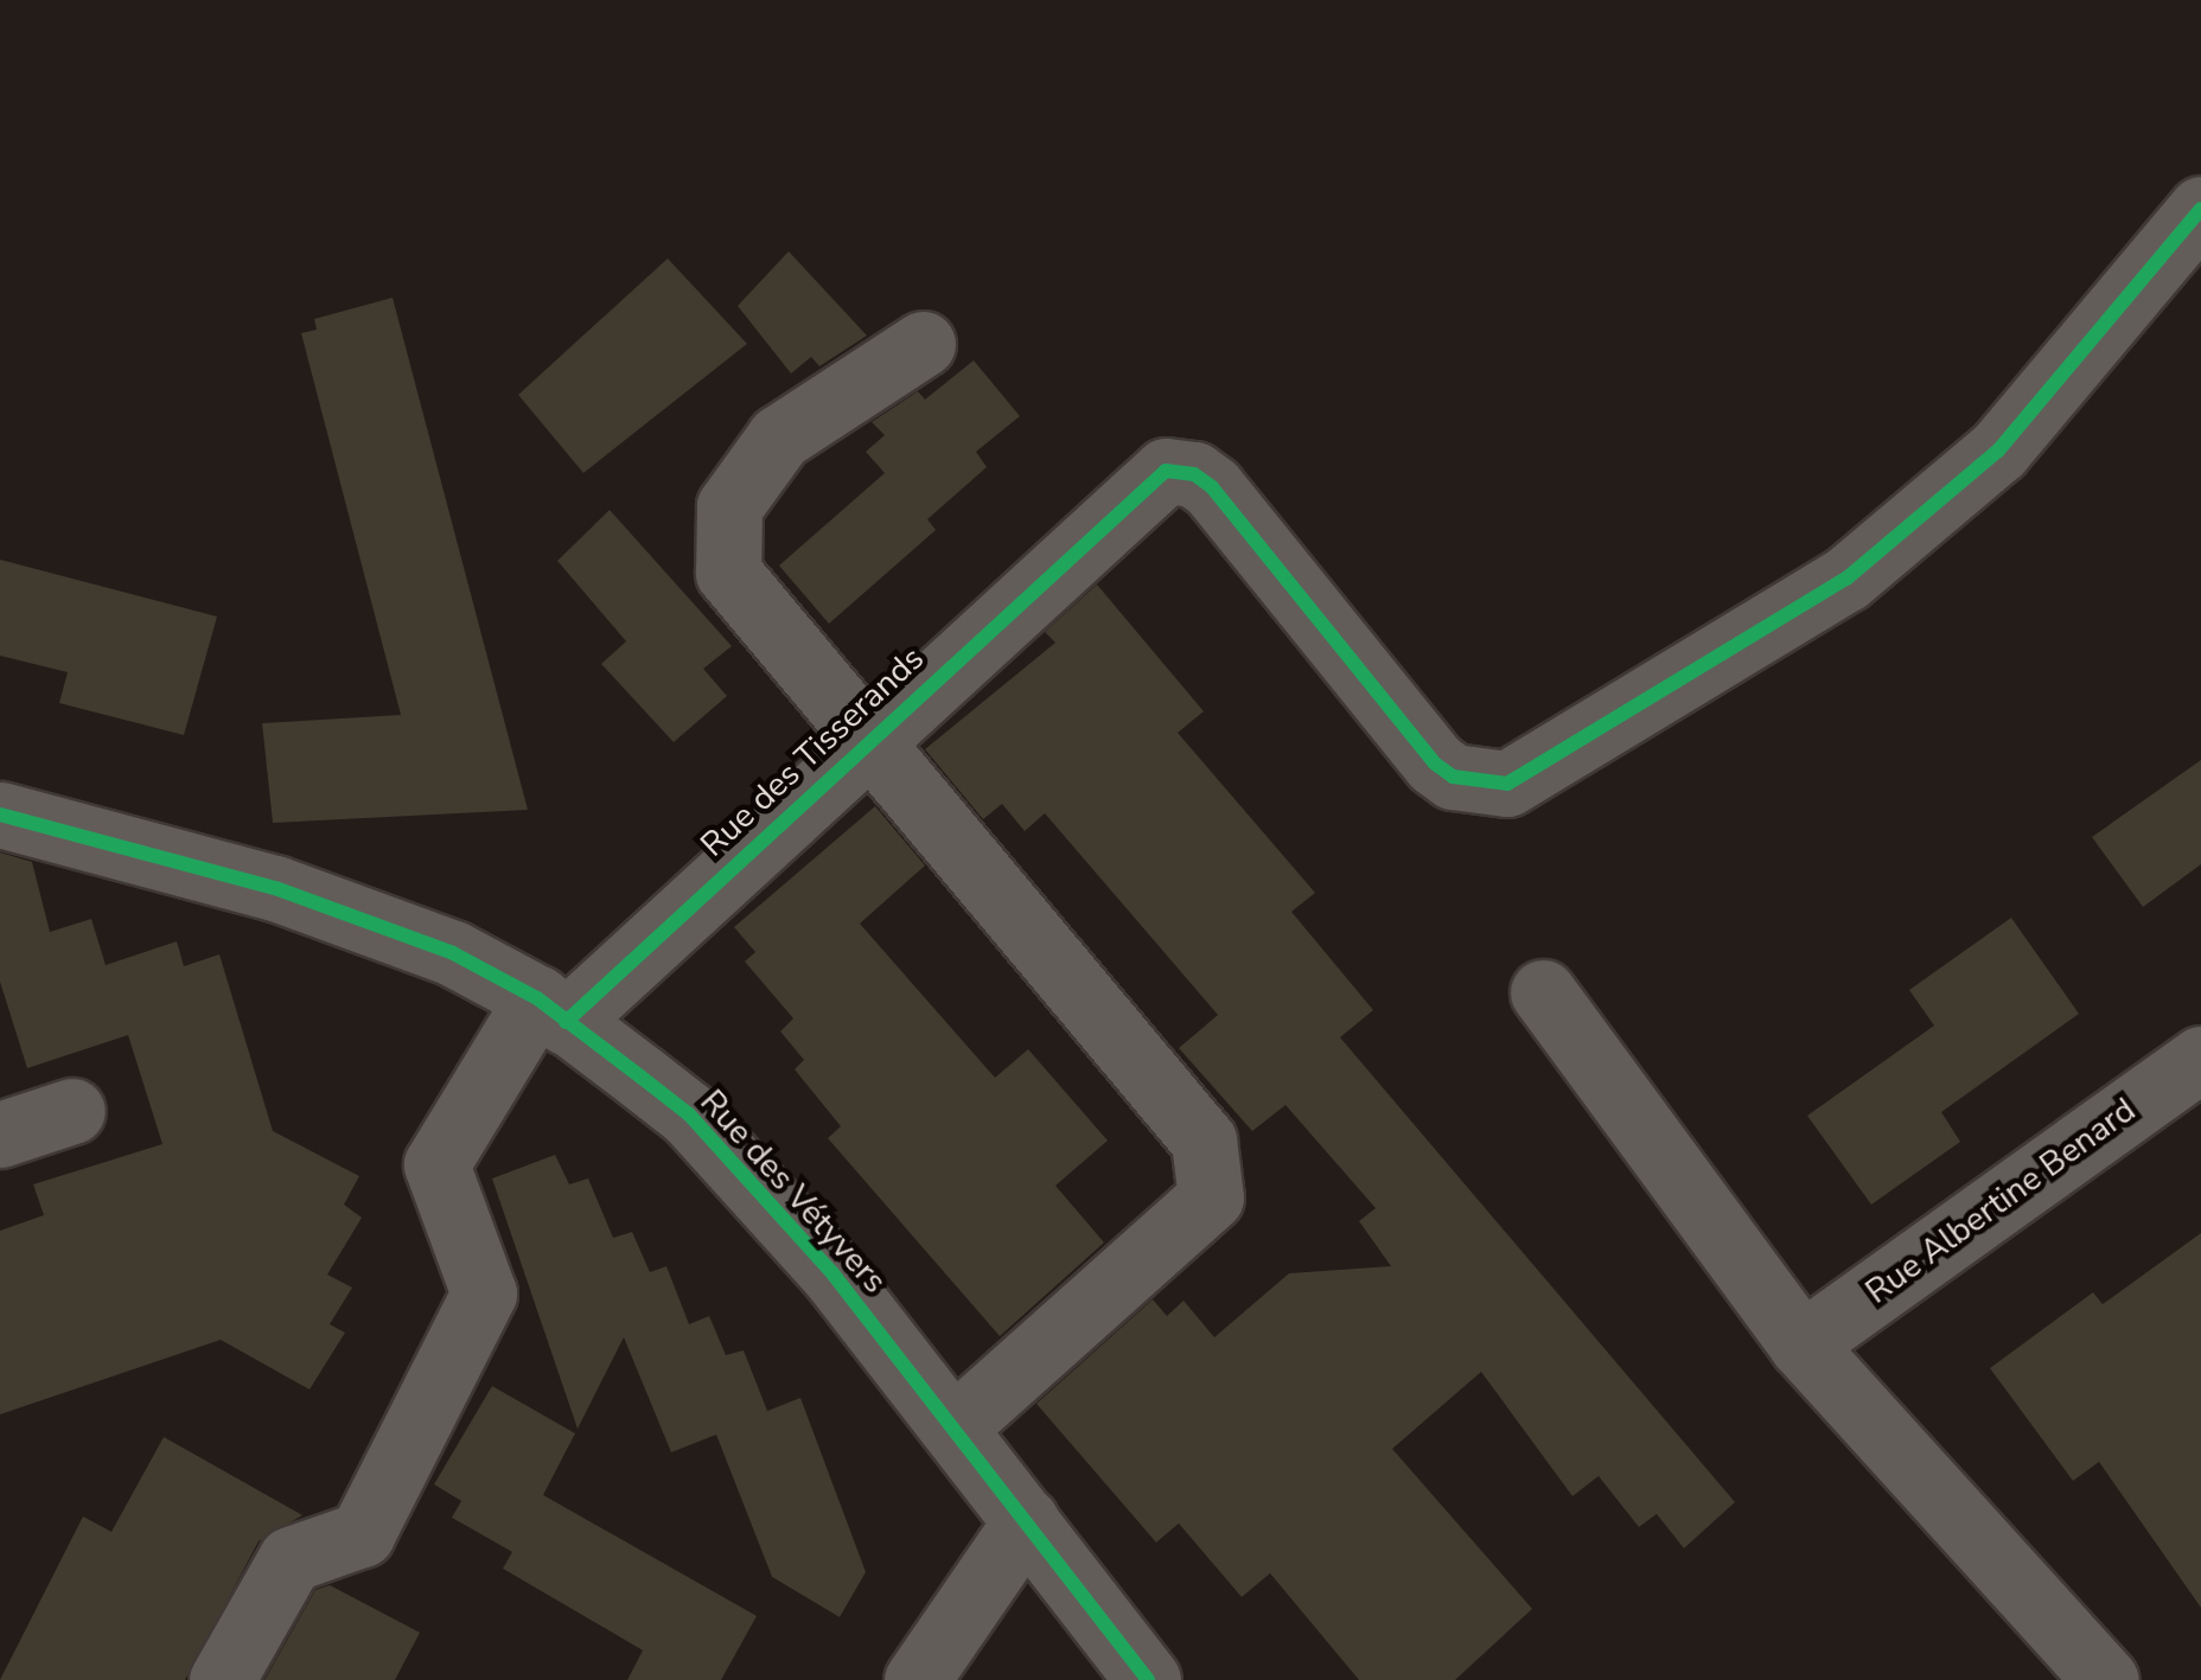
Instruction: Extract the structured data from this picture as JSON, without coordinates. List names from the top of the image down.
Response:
{
  "streets": {
    "street": ["Rue des Tisserands", "Rue des Vétyvers", "Rue Albertine Benard"]
  },
  "crossings": [
    ["Rue des Tisserands", "Rue des Vétyvers"]
  ]
}
